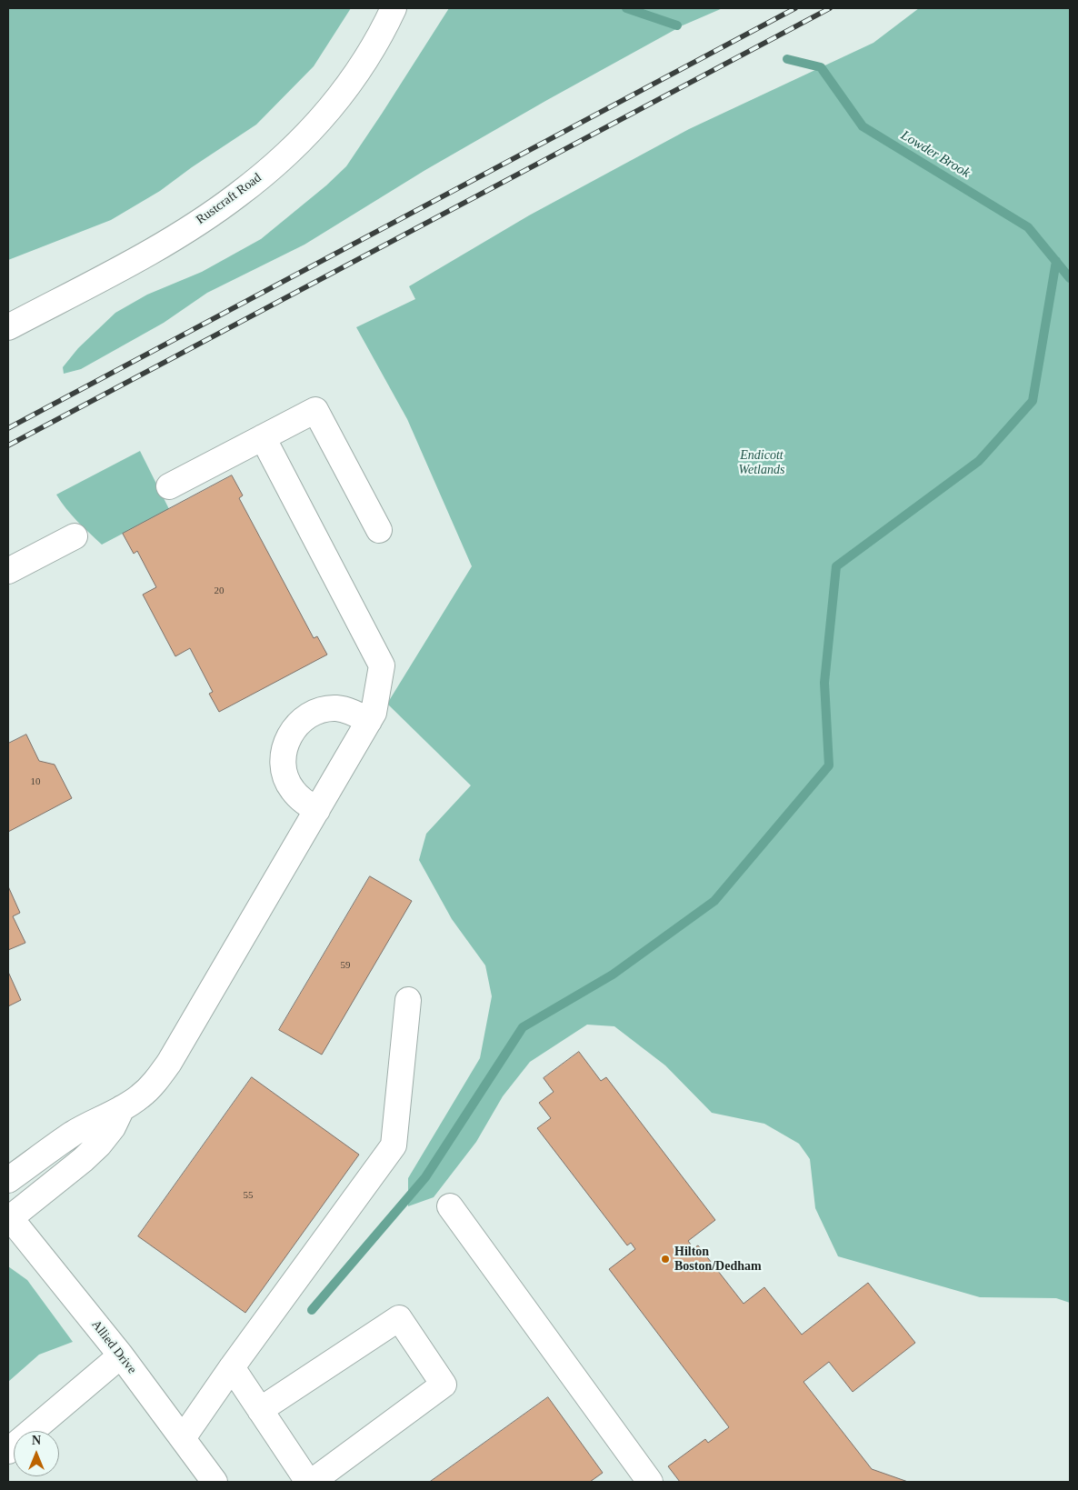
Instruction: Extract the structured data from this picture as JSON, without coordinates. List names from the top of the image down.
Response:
{
  "streets": {
    "main road": ["Rustcraft Road", "Allied Drive"]
  },
  "water": ["Lowder Brook"],
  "parks": ["Endicott Wetlands"],
  "places": ["Hilton Boston/Dedham"],
  "house_numbers": [
    "20",
    "10",
    "59",
    "55"
  ],
  "north": "top"
}
